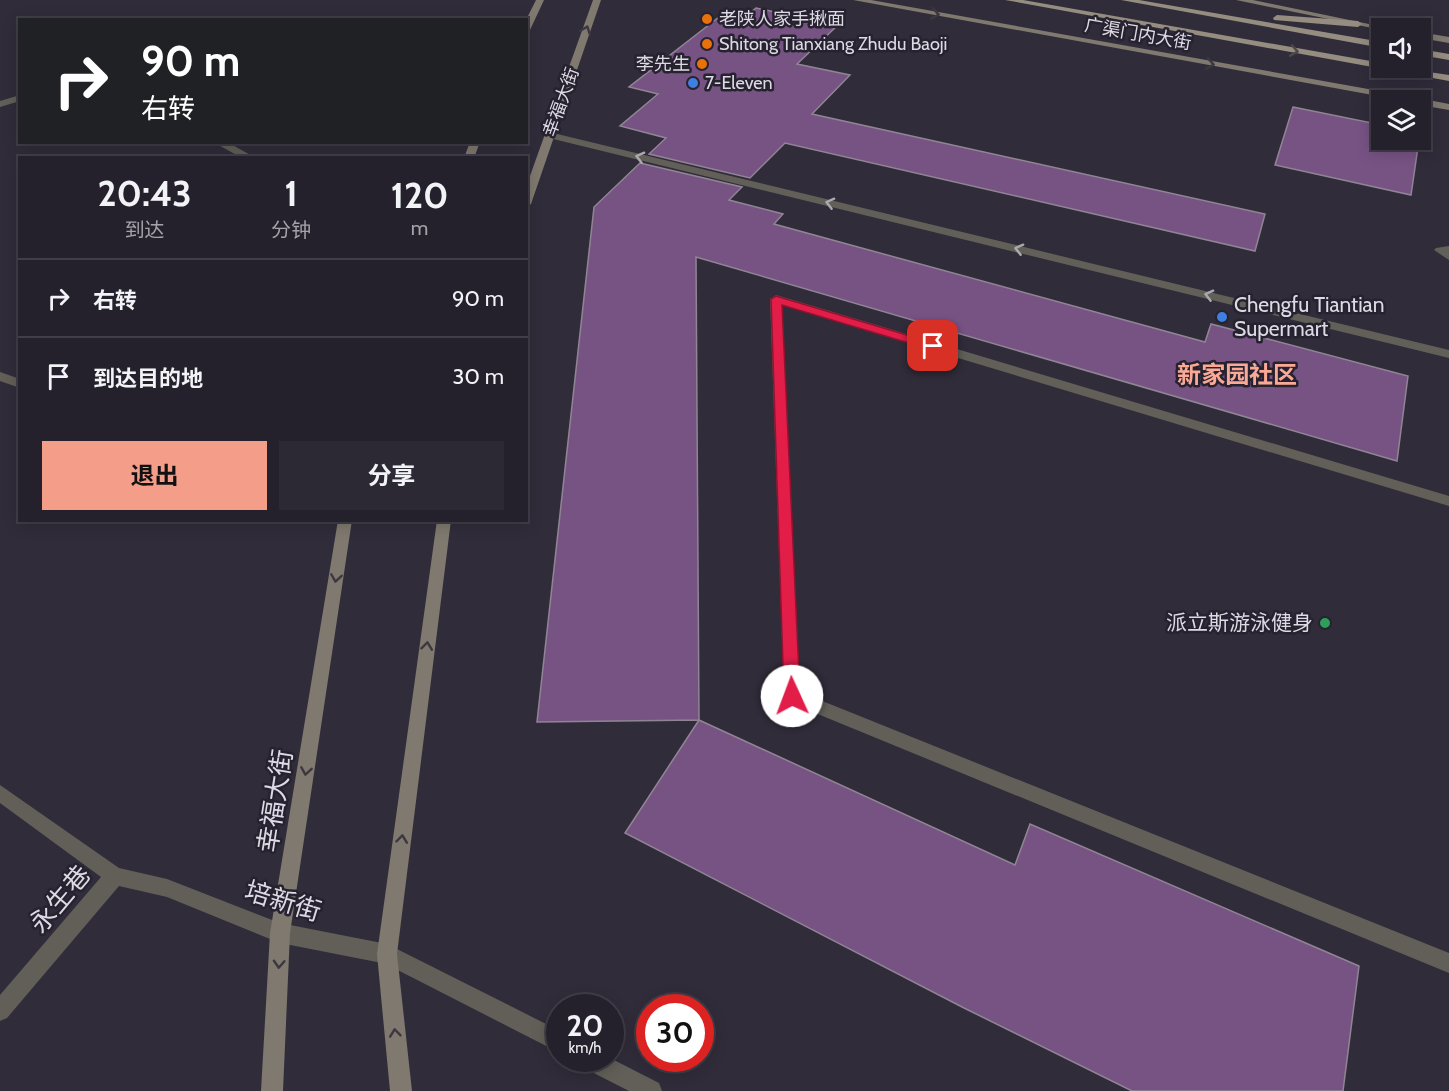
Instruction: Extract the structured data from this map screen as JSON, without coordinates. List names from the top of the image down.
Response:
{
  "streets": {
    "main road": ["广渠门内大街", "幸福大街"],
    "street": ["永生巷", "培新街"]
  },
  "crossings": [
    ["幸福大街", "培新街"],
    ["永生巷", "培新街"]
  ],
  "districts": ["新家园社区"],
  "places": [
    "老陕人家手揪面",
    "Shitong Tianxiang Zhudu Baoji",
    "李先生",
    "7-Eleven",
    "Chengfu Tiantian Supermart",
    "派立斯游泳健身"
  ],
  "page": {
    "turn": ["90 m", "右转"],
    "eta": [
      "20:43",
      "到达",
      "1",
      "分钟",
      "120",
      "m"
    ],
    "list": [
      {
        "name": "右转",
        "value": "90 m"
      },
      {
        "name": "到达目的地",
        "value": "30 m"
      }
    ],
    "buttons": ["退出", "分享"],
    "speed": "20 km/h",
    "limit": "30"
  }
}
